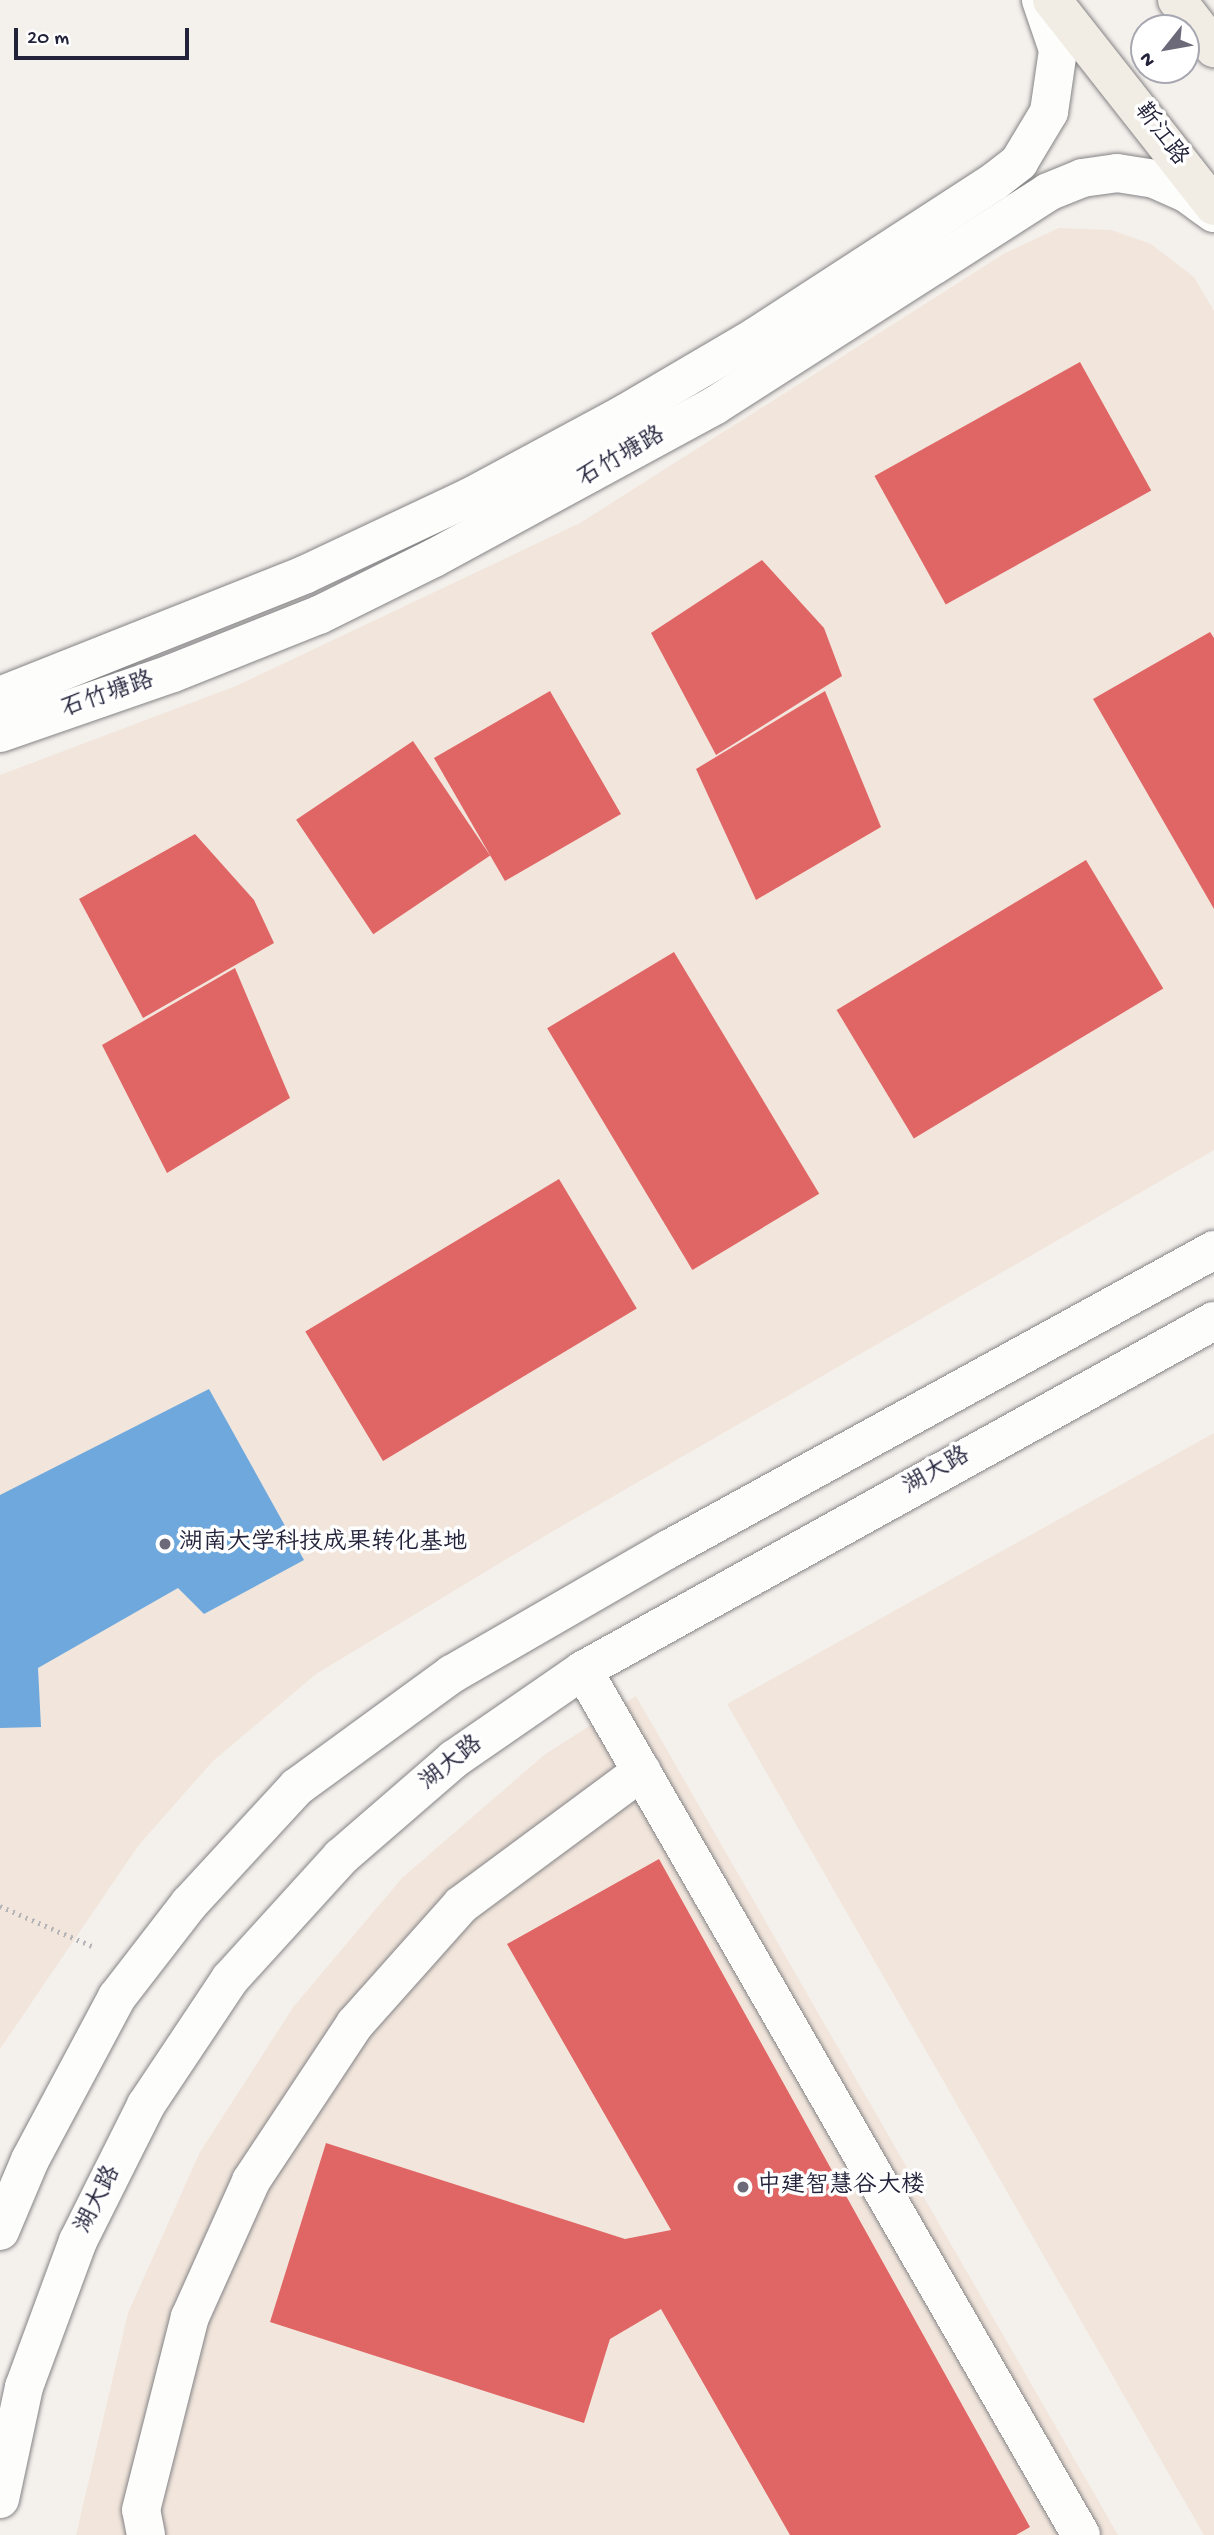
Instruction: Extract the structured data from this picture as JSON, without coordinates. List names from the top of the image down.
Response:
{
  "streets": {
    "main road": ["靳江路"],
    "street": ["石竹塘路", "湖大路"]
  },
  "places": ["湖南大学科技成果转化基地", "中建智慧谷大楼"],
  "scale_bar": "20 m",
  "north": "bottom left"
}
